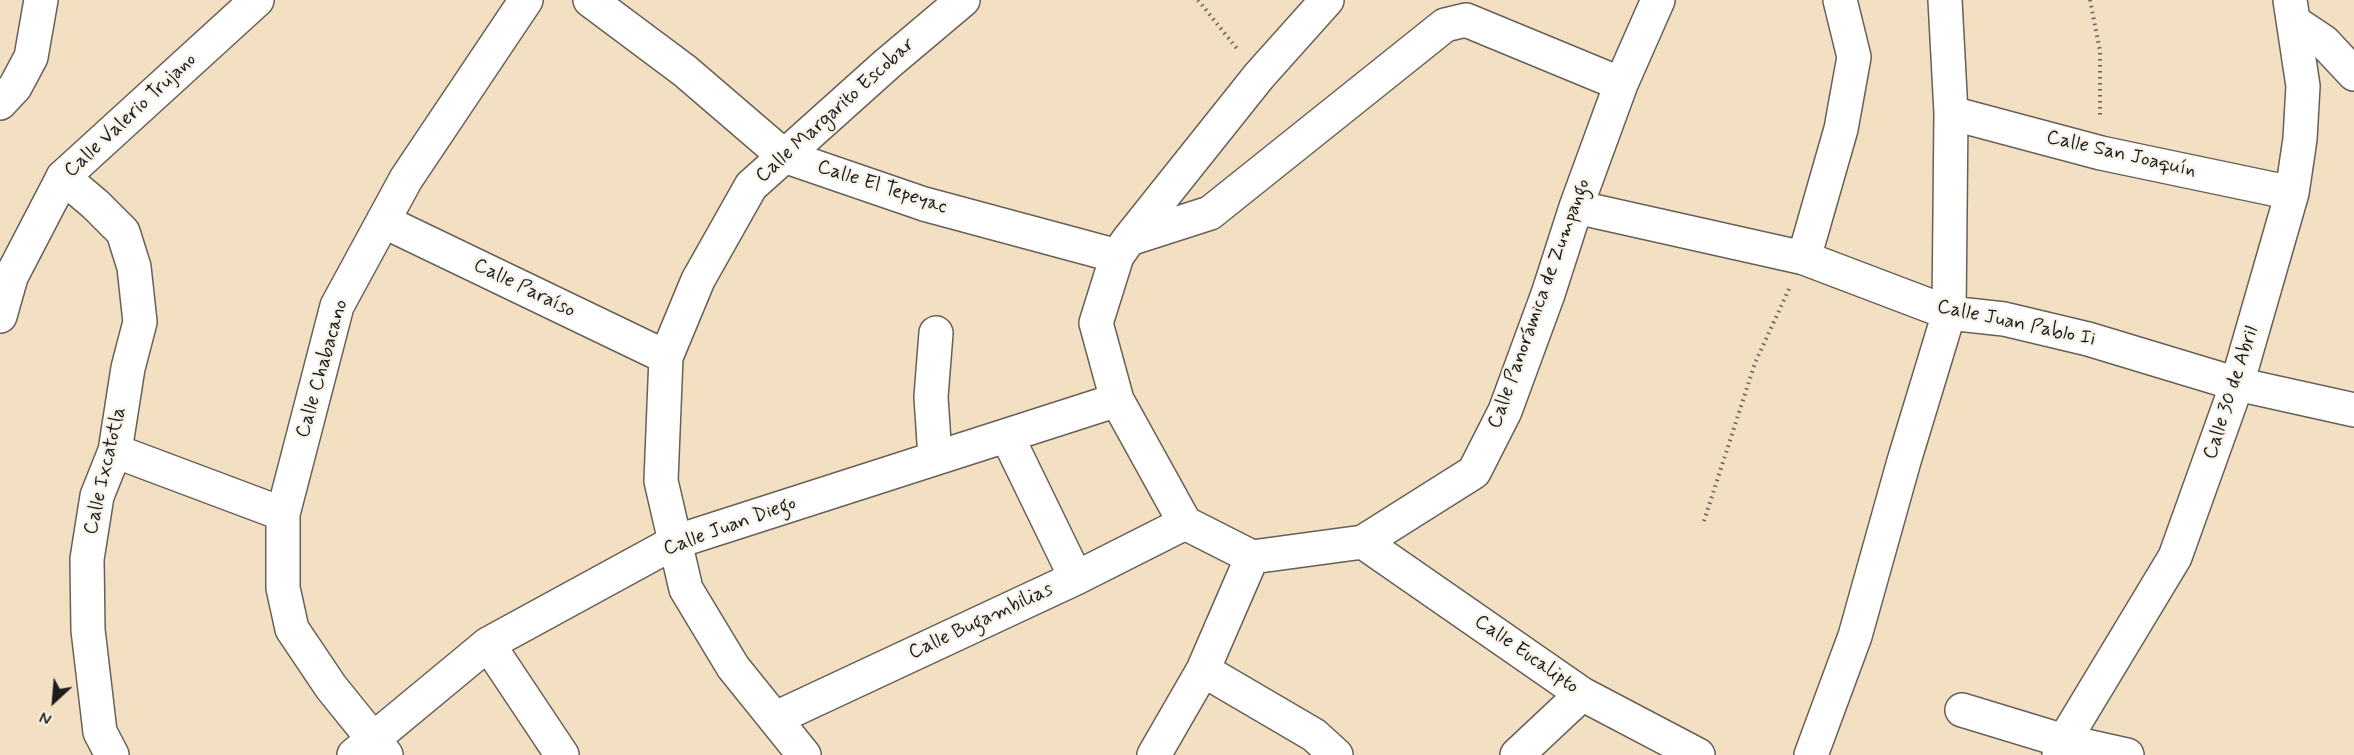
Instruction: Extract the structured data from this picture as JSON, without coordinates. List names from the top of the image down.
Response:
{
  "streets": {
    "street": [
      "Calle Margarito Escobar",
      "Calle Valerio Trujano",
      "Calle San Joaquín",
      "Calle El Tepeyac",
      "Calle Paraíso",
      "Calle Panorámica de Zumpango",
      "Calle Juan Pablo Ii",
      "Calle Chabacano",
      "Calle 30 de Abril",
      "Calle Ixcatotla",
      "Calle Juan Diego",
      "Calle Bugambilias",
      "Calle Eucalipto"
    ]
  },
  "crossings": [
    ["Calle Margarito Escobar", "Calle El Tepeyac"],
    ["Calle Margarito Escobar", "Calle Paraíso"],
    ["Calle Margarito Escobar", "Calle Juan Diego"],
    ["Calle Margarito Escobar", "Calle Bugambilias"],
    ["Calle Valerio Trujano", "Calle Ixcatotla"],
    ["Calle San Joaquín", "Calle 30 de Abril"],
    ["Calle Paraíso", "Calle Chabacano"],
    ["Calle Panorámica de Zumpango", "Calle Juan Pablo Ii"],
    ["Calle Panorámica de Zumpango", "Calle Eucalipto"],
    ["Calle Juan Pablo Ii", "Calle 30 de Abril"],
    ["Calle Chabacano", "Calle Juan Diego"]
  ],
  "north": "bottom left"
}
